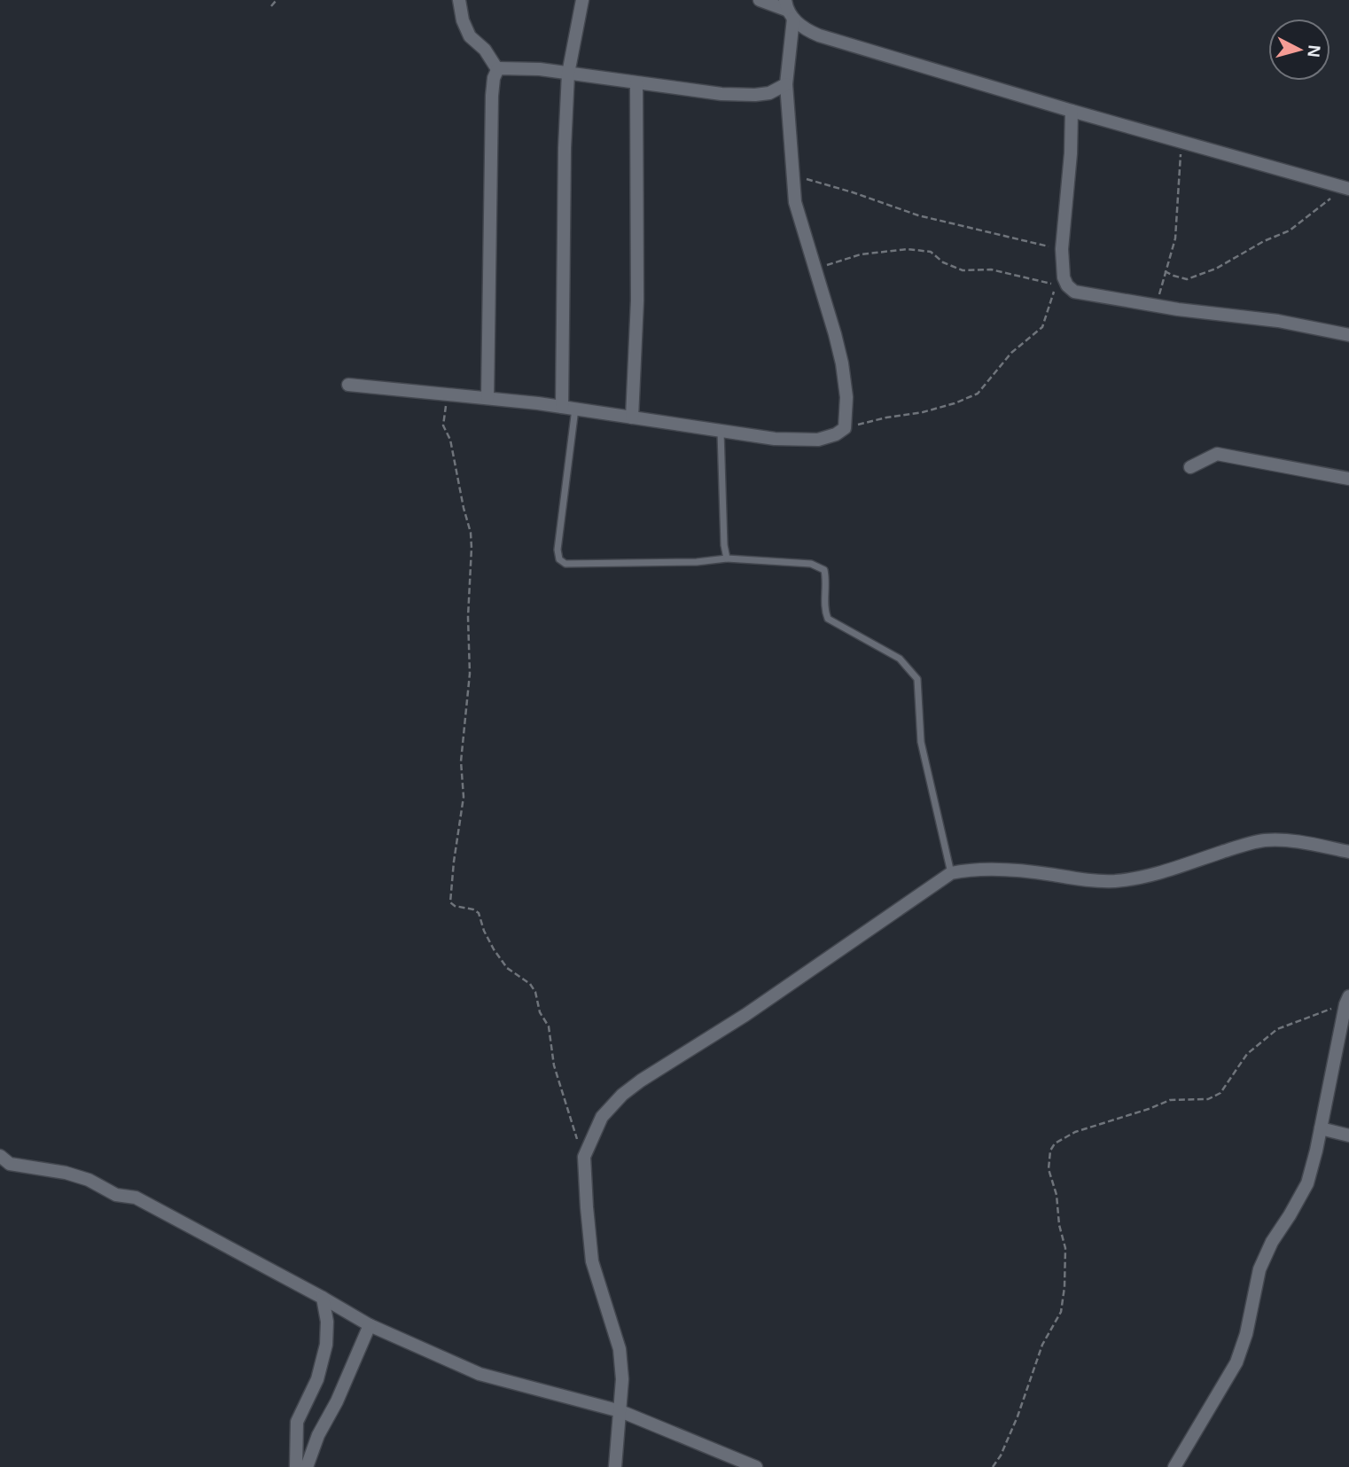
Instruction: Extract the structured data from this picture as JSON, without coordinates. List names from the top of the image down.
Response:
{
  "north": "right"
}
